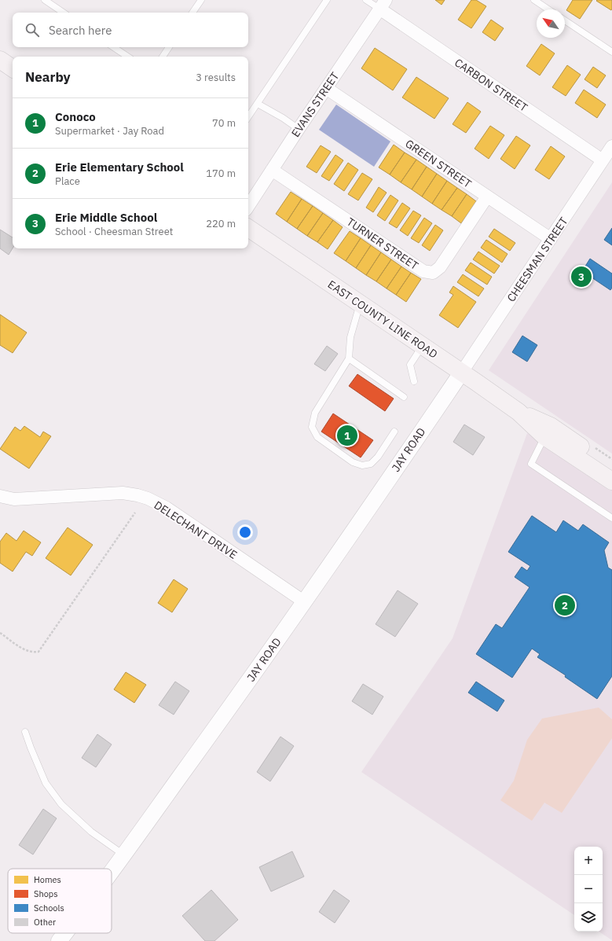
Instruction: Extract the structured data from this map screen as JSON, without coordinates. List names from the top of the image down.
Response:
{
  "streets": {
    "main road": ["EAST COUNTY LINE ROAD"],
    "street": [
      "CARBON STREET",
      "EVANS STREET",
      "GREEN STREET",
      "TURNER STREET",
      "CHEESMAN STREET",
      "JAY ROAD",
      "DELECHANT DRIVE"
    ]
  },
  "crossings": [
    ["CARBON STREET", "EVANS STREET"],
    ["CARBON STREET", "CHEESMAN STREET"],
    ["EVANS STREET", "GREEN STREET"],
    ["EVANS STREET", "TURNER STREET"],
    ["GREEN STREET", "TURNER STREET"],
    ["GREEN STREET", "CHEESMAN STREET"],
    ["CHEESMAN STREET", "EAST COUNTY LINE ROAD"],
    ["CHEESMAN STREET", "JAY ROAD"],
    ["EAST COUNTY LINE ROAD", "JAY ROAD"],
    ["JAY ROAD", "DELECHANT DRIVE"]
  ],
  "legend": [
    "Homes",
    "Shops",
    "Schools",
    "Other"
  ],
  "north": "top left",
  "page": {
    "search": "Search here",
    "heading": ["Nearby", "3 results"],
    "list": [
      {
        "mark": "1",
        "name": "Conoco",
        "note": "Supermarket · Jay Road",
        "value": "70 m"
      },
      {
        "mark": "2",
        "name": "Erie Elementary School",
        "note": "Place",
        "value": "170 m"
      },
      {
        "mark": "3",
        "name": "Erie Middle School",
        "note": "School · Cheesman Street",
        "value": "220 m"
      }
    ],
    "pins": ["3", "1", "2"],
    "map_buttons": ["+", "−"]
  }
}
